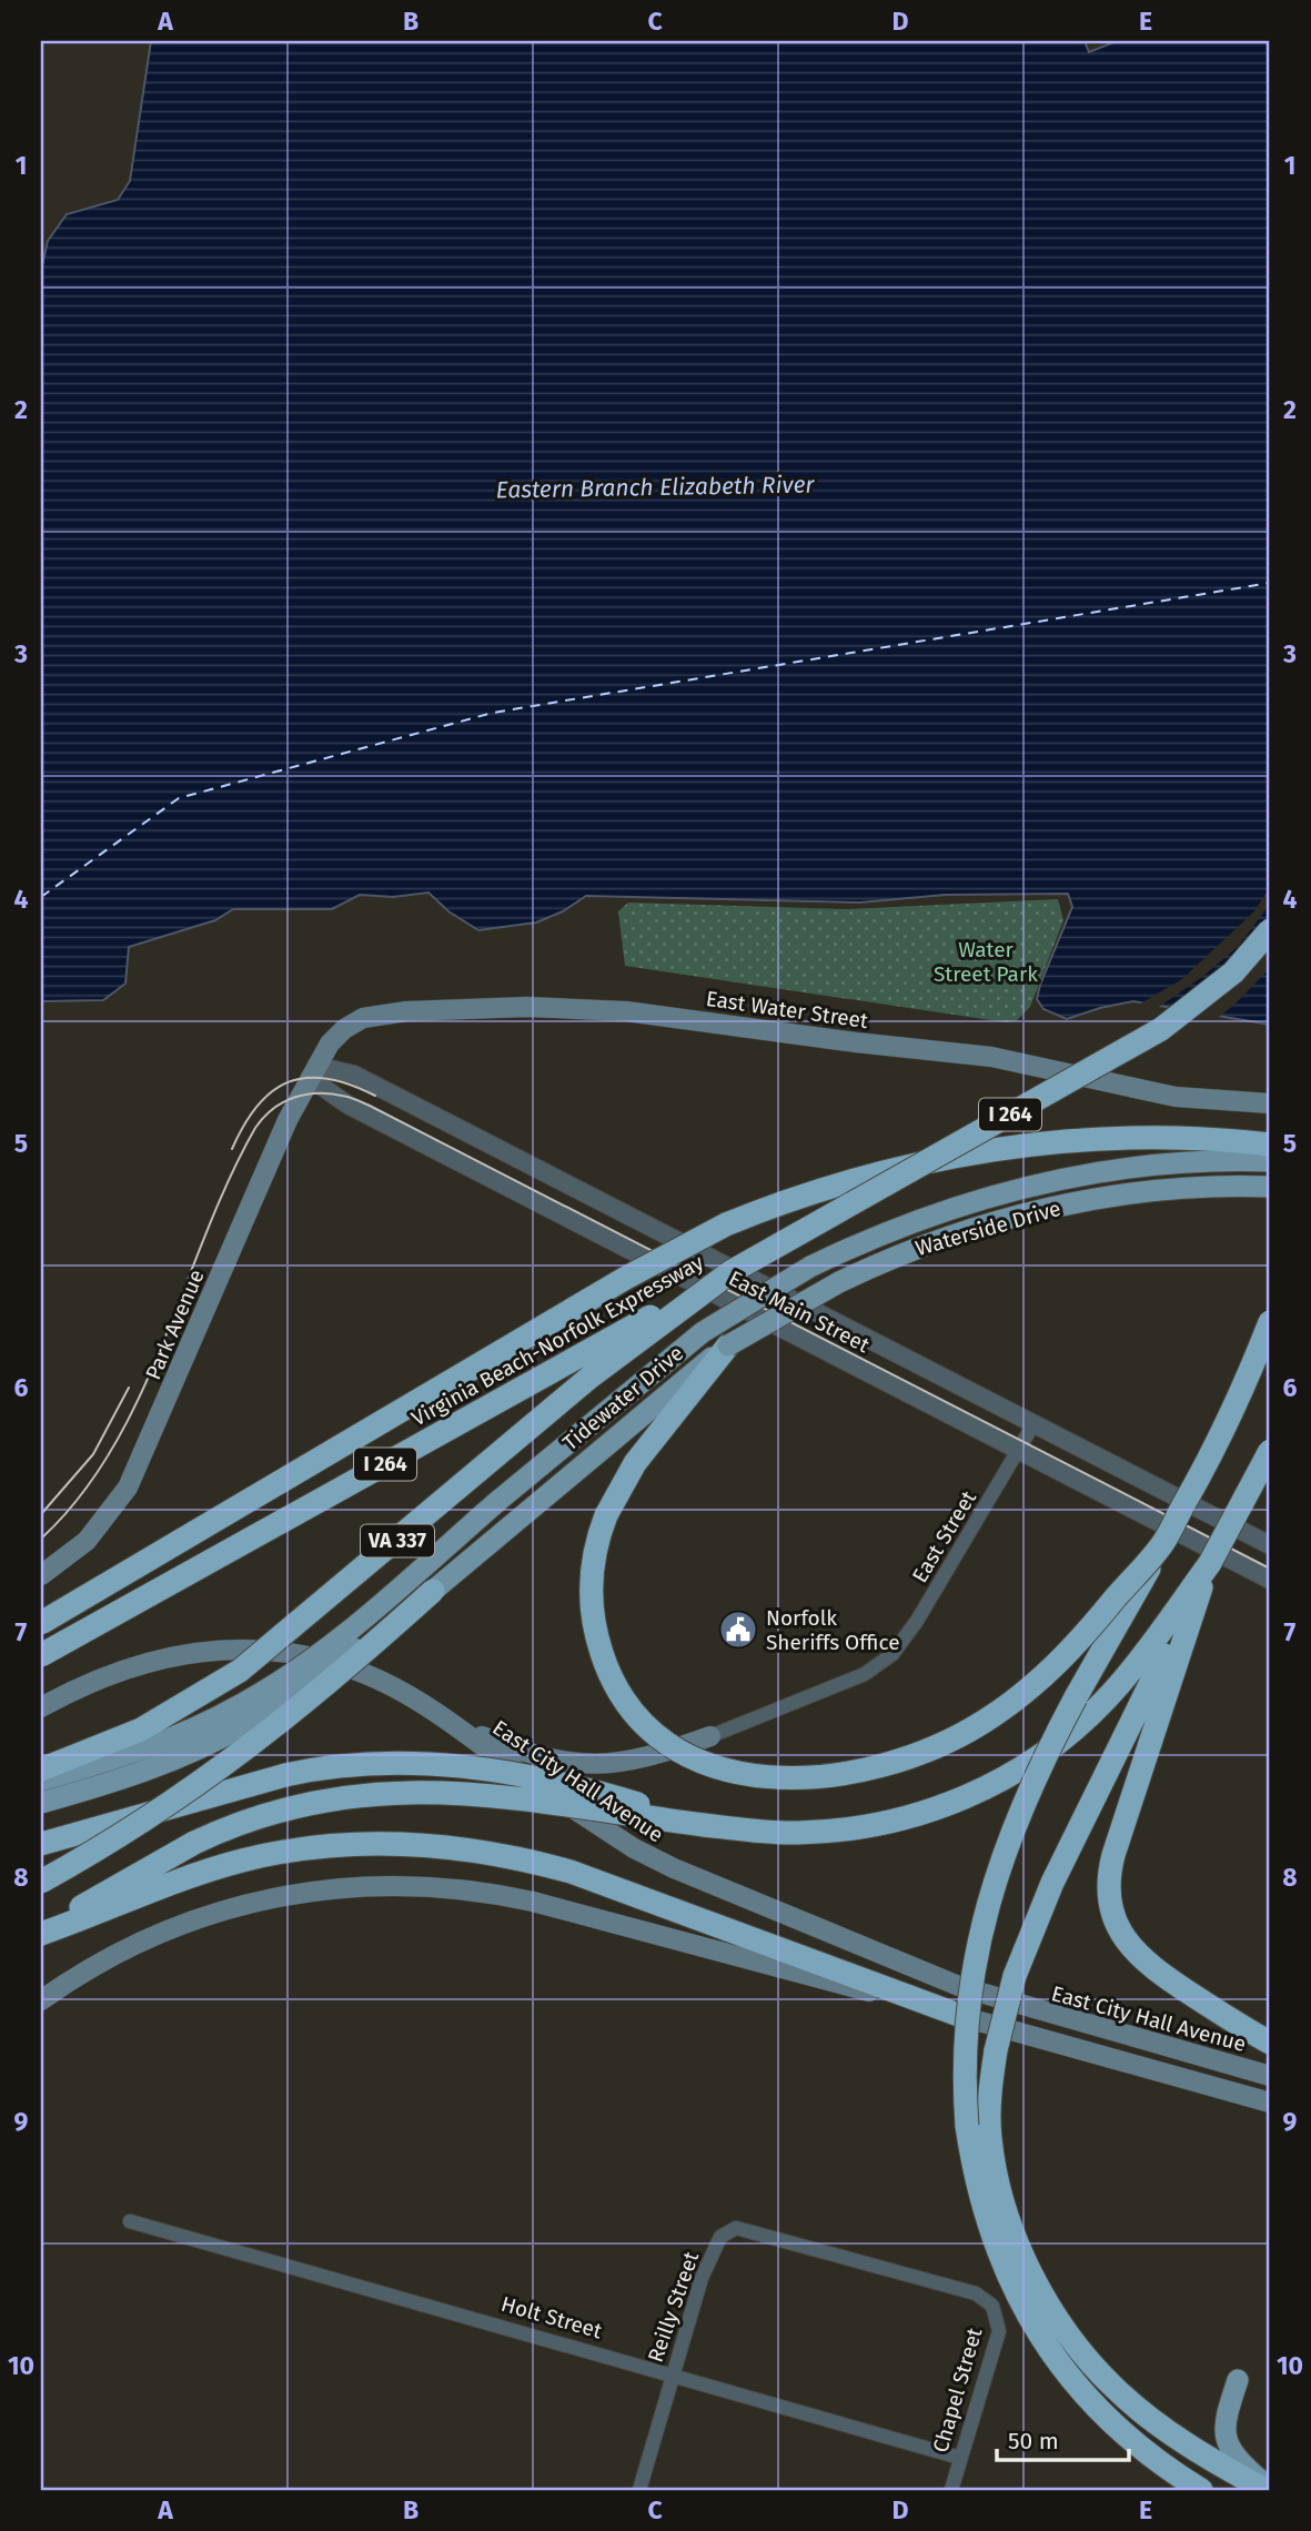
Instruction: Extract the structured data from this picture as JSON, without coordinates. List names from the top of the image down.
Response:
{
  "streets": {
    "highway": ["I 264", "Virginia Beach-Norfolk Expressway", "VA 337"],
    "main road": [
      "East Water Street",
      "Waterside Drive",
      "Park Avenue",
      "Tidewater Drive",
      "East City Hall Avenue"
    ],
    "street": [
      "East Main Street",
      "East Street",
      "Reilly Street",
      "Holt Street",
      "Chapel Street"
    ]
  },
  "crossings": [
    ["East Water Street", "East Main Street"],
    ["East Water Street", "Park Avenue"],
    ["I 264", "Virginia Beach-Norfolk Expressway"],
    ["I 264", "VA 337"],
    ["Waterside Drive", "Tidewater Drive"],
    ["East Main Street", "Park Avenue"],
    ["East Main Street", "East Street"],
    ["Virginia Beach-Norfolk Expressway", "VA 337"],
    ["Reilly Street", "Holt Street"],
    ["Reilly Street", "Chapel Street"],
    ["Holt Street", "Chapel Street"]
  ],
  "water": ["Eastern Branch Elizabeth River"],
  "parks": ["Water Street Park"],
  "places": {
    "public building": ["Norfolk Sheriffs Office"]
  },
  "scale_bar": "50 m",
  "grid": {
    "columns": [
      "A",
      "B",
      "C",
      "D",
      "E"
    ],
    "rows": [
      "1",
      "2",
      "3",
      "4",
      "5",
      "6",
      "7",
      "8",
      "9",
      "10"
    ]
  }
}
